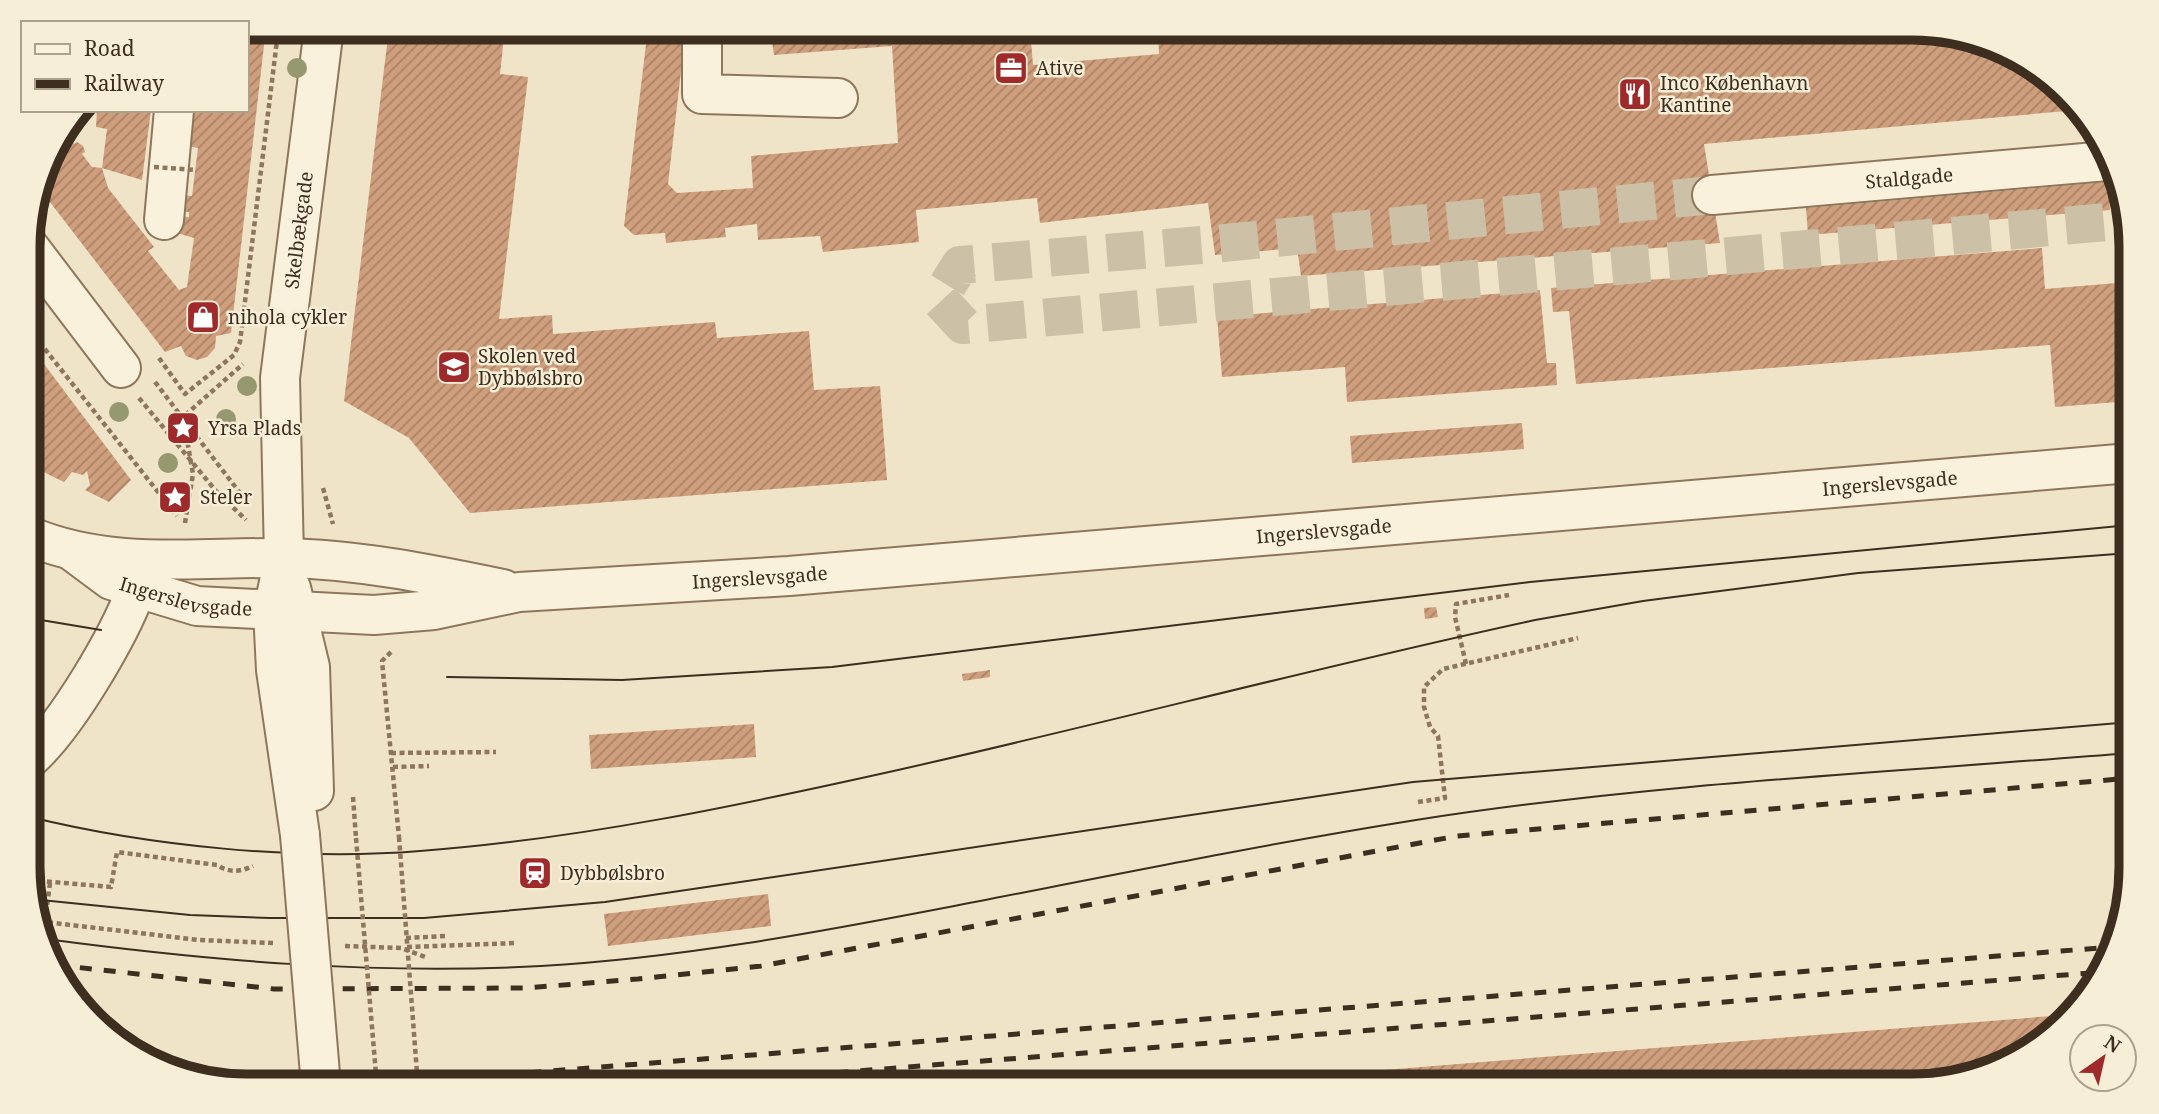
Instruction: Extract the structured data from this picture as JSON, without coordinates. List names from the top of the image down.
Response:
{
  "streets": {
    "street": ["Staldgade", "Skelbækgade", "Ingerslevsgade"]
  },
  "crossings": [
    ["Skelbækgade", "Ingerslevsgade"]
  ],
  "places": {
    "office": ["Ative"],
    "restaurant": ["Inco København Kantine"],
    "shop": ["nihola cykler"],
    "school or university": ["Skolen ved Dybbølsbro"],
    "place": ["Yrsa Plads", "Steler"],
    "station": ["Dybbølsbro"]
  },
  "legend": ["Road", "Railway"],
  "north": "top right"
}
